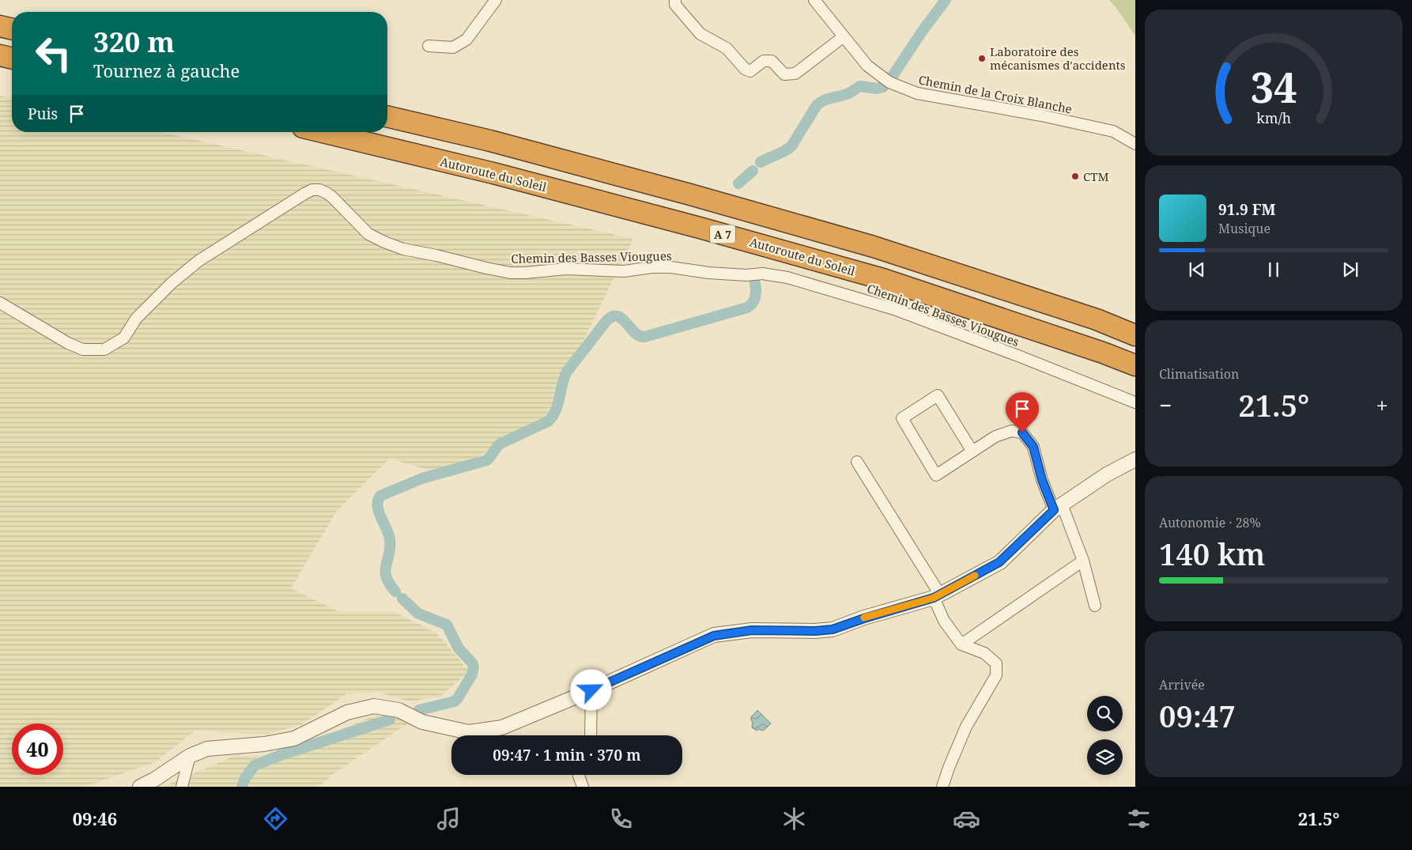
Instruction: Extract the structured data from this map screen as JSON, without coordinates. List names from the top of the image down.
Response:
{
  "streets": {
    "highway": ["Autoroute du Soleil", "A 7"],
    "street": ["Chemin de la Croix Blanche", "Chemin des Basses Viougues"]
  },
  "places": ["Laboratoire des mécanismes d'accidents", "CTM"],
  "page": {
    "turn": ["320 m", "Tournez à gauche"],
    "then": "Puis",
    "song": ["91.9 FM", "Musique"],
    "tile": [
      "Climatisation",
      ["Autonomie · 28%", "140 km"],
      ["Arrivée", "09:47"]
    ],
    "heat": ["−", "21.5°", "+"],
    "limit": "40",
    "trip": "09:47 · 1 min · 370 m",
    "tabs": ["09:46", "21.5°"],
    "gauge": ["34", "km/h"]
  }
}
